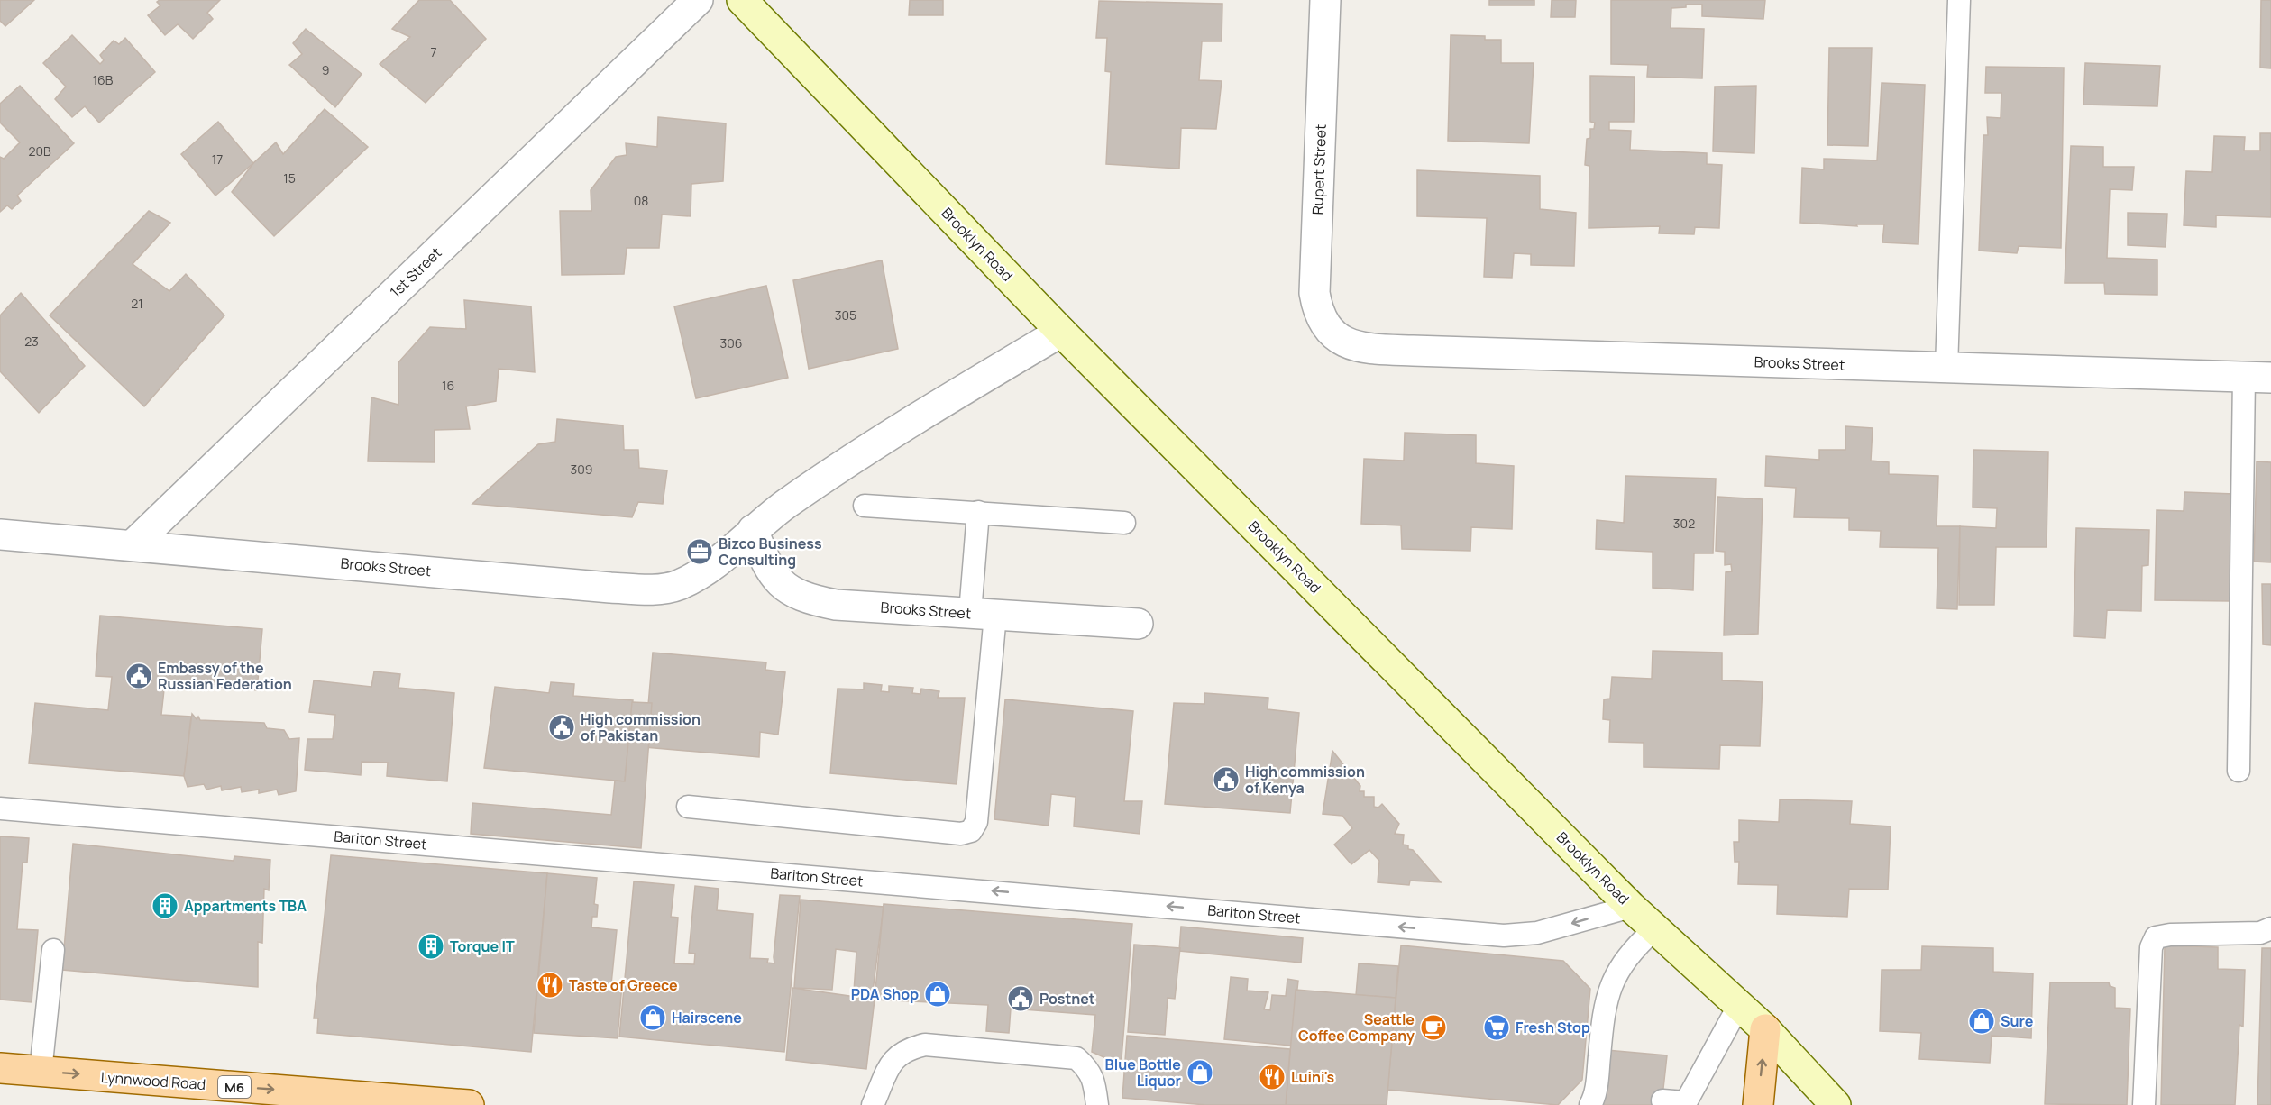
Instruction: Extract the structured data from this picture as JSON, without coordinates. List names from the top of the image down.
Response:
{
  "streets": {
    "main road": ["Brooklyn Road", "Lynnwood Road", "M6"],
    "street": ["Rupert Street", "1st Street", "Brooks Street"],
    "lane": ["Bariton Street"]
  },
  "crossings": [
    ["Rupert Street", "Brooks Street"],
    ["Brooklyn Road", "Brooks Street"],
    ["Brooklyn Road", "Bariton Street"],
    ["1st Street", "Brooks Street"]
  ],
  "one_way": ["Bariton Street", "Lynnwood Road"],
  "places": {
    "office": ["Bizco Business Consulting"],
    "public building": [
      "Embassy of the Russian Federation",
      "High commission of Pakistan",
      "High commission of Kenya",
      "Postnet"
    ],
    "building": ["Appartments TBA", "Torque IT"],
    "restaurant": ["Taste of Greece", "Luini's"],
    "shop": [
      "PDA Shop",
      "Hairscene",
      "Sure",
      "Blue Bottle Liquor"
    ],
    "cafe": ["Seattle Coffee Company"],
    "supermarket": ["Fresh Stop"]
  },
  "house_numbers": [
    "7",
    "9",
    "16B",
    "20B",
    "17",
    "15",
    "08",
    "21",
    "305",
    "23",
    "306",
    "16",
    "309",
    "302"
  ]
}
